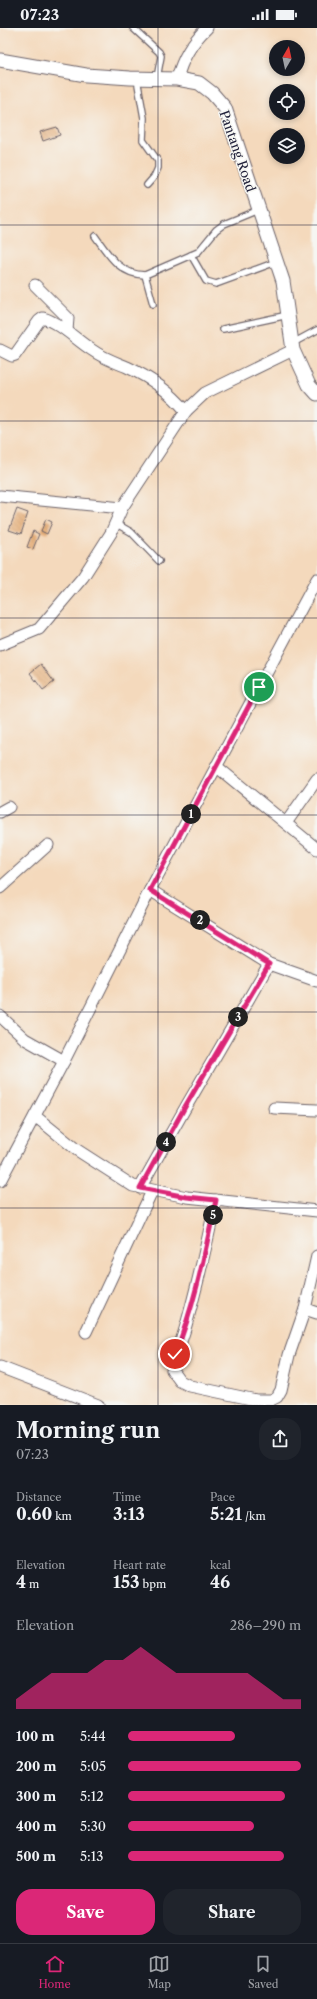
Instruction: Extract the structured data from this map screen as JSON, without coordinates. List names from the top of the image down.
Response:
{
  "streets": {
    "street": ["Pantang Road"]
  },
  "north": "top",
  "page": {
    "status": "07:23",
    "pins": [
      "1",
      "2",
      "3",
      "4",
      "5"
    ],
    "heading": ["Morning run", "07:23"],
    "stats": [
      ["Distance", "0.60 km"],
      ["Time", "3:13"],
      ["Pace", "5:21 /km"],
      ["Elevation", "4 m"],
      ["Heart rate", "153 bpm"],
      ["kcal", "46"]
    ],
    "chart": ["Elevation", "286–290 m"],
    "list": [
      {
        "name": "100 m",
        "note": "5:44"
      },
      {
        "name": "200 m",
        "note": "5:05"
      },
      {
        "name": "300 m",
        "note": "5:12"
      },
      {
        "name": "400 m",
        "note": "5:30"
      },
      {
        "name": "500 m",
        "note": "5:13"
      }
    ],
    "buttons": ["Save", "Share"],
    "tabs": ["Home", "Map", "Saved"]
  }
}
